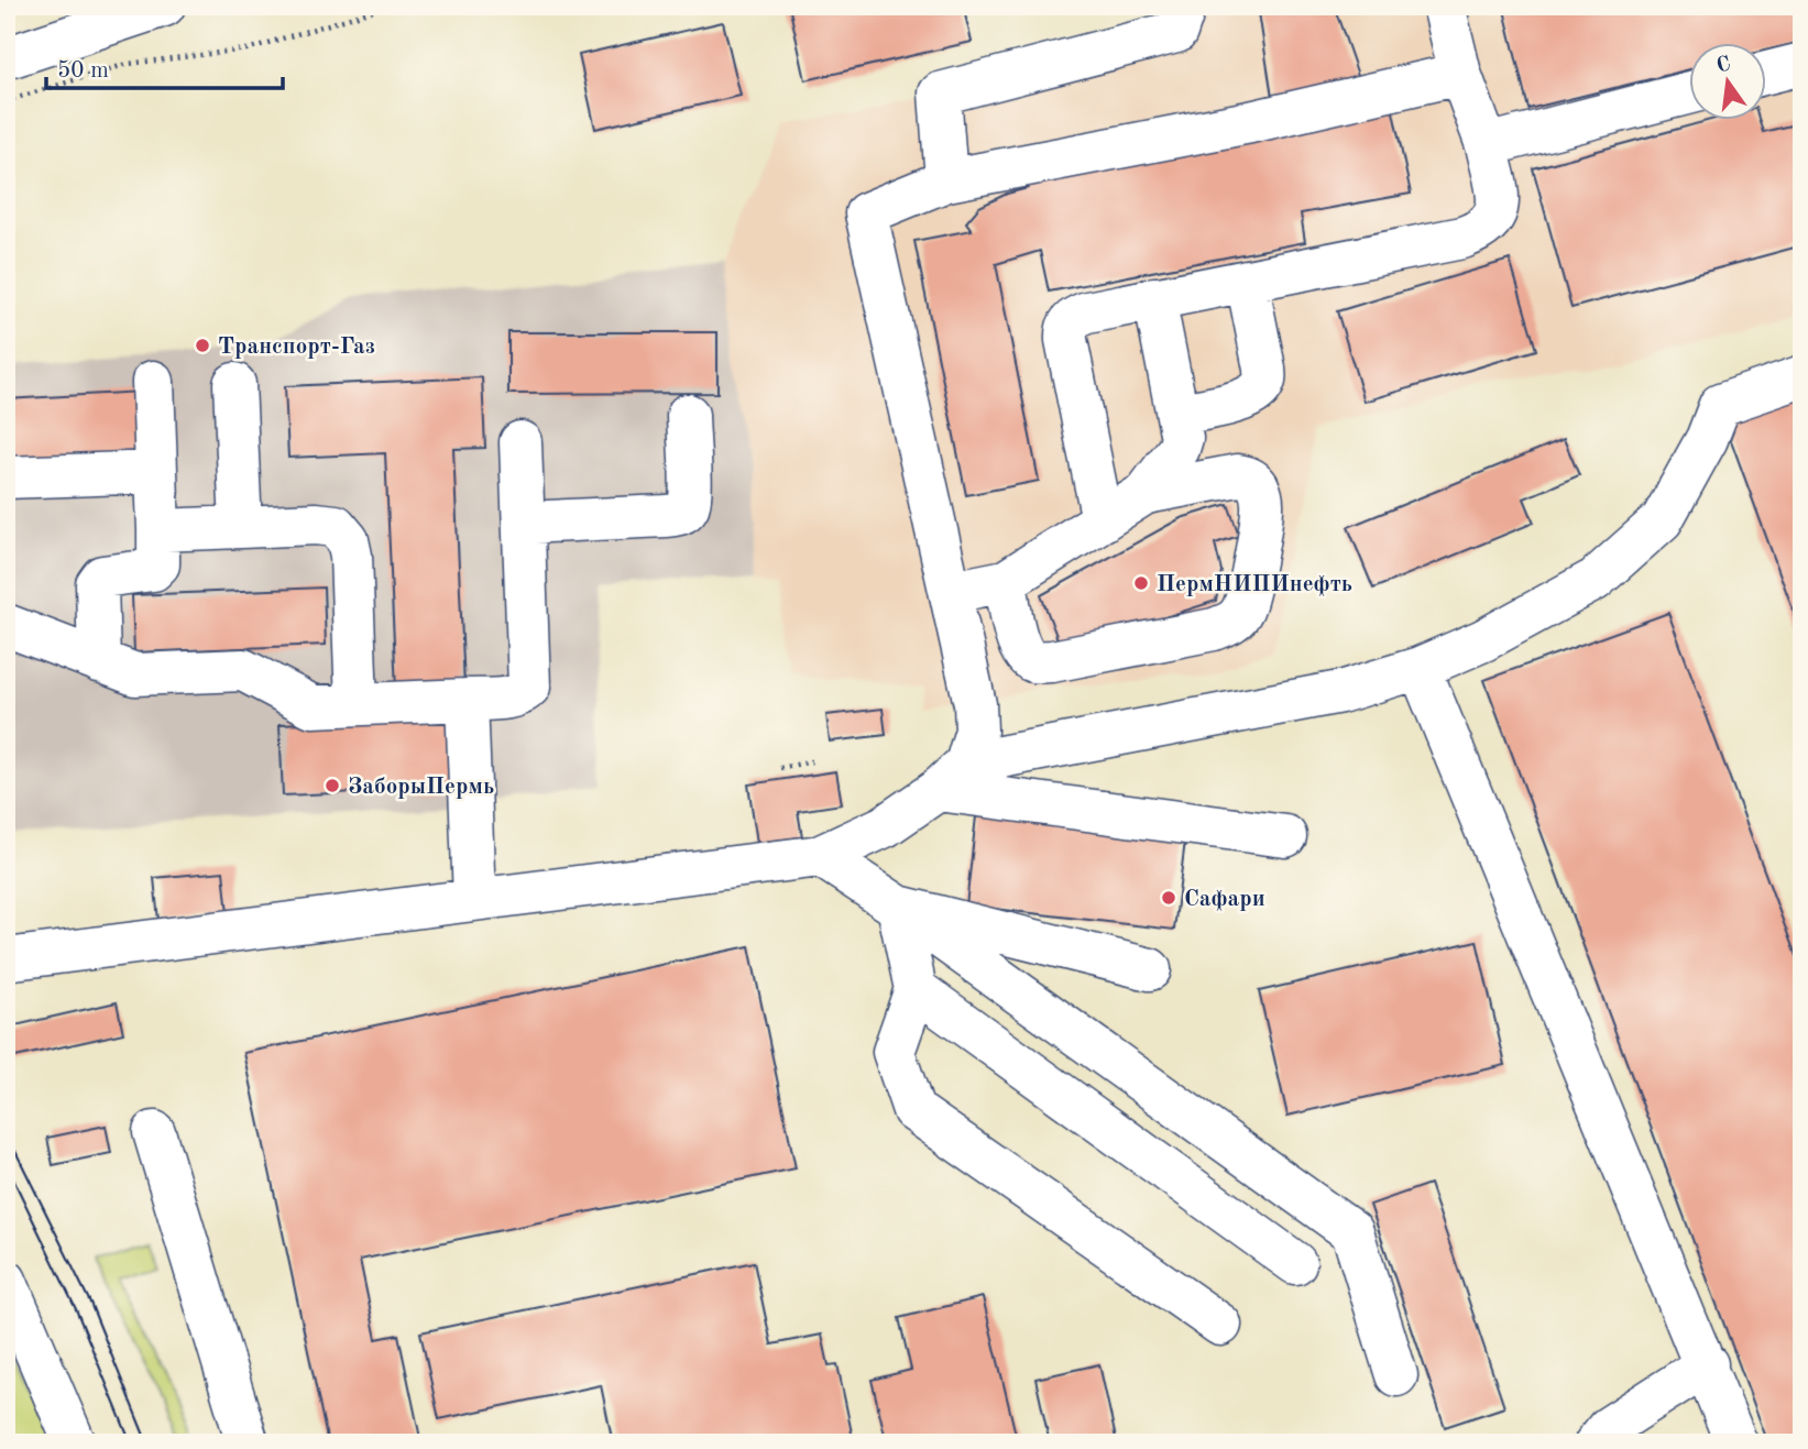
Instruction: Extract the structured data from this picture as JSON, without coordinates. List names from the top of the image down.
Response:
{
  "places": [
    "Транспорт-Газ",
    "ПермНИПИнефть",
    "ЗаборыПермь",
    "Сафари"
  ],
  "scale_bar": "50 m",
  "north": "top"
}
